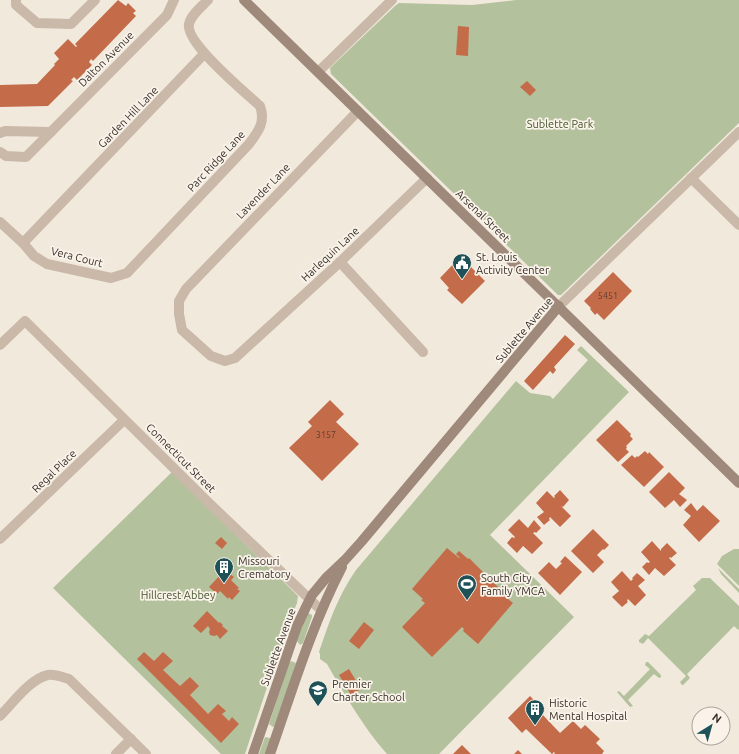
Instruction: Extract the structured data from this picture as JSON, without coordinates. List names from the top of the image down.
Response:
{
  "streets": {
    "street": [
      "Dalton Avenue",
      "Garden Hill Lane",
      "Parc Ridge Lane",
      "Lavender Lane",
      "Arsenal Street",
      "Harlequin Lane",
      "Vera Court",
      "Sublette Avenue",
      "Connecticut Street",
      "Regal Place"
    ]
  },
  "crossings": [
    ["Garden Hill Lane", "Parc Ridge Lane"],
    ["Garden Hill Lane", "Vera Court"],
    ["Parc Ridge Lane", "Vera Court"],
    ["Lavender Lane", "Arsenal Street"],
    ["Lavender Lane", "Harlequin Lane"],
    ["Arsenal Street", "Harlequin Lane"],
    ["Arsenal Street", "Sublette Avenue"],
    ["Sublette Avenue", "Connecticut Street"],
    ["Connecticut Street", "Regal Place"]
  ],
  "parks": ["Sublette Park", "Hillcrest Abbey"],
  "places": {
    "public building": ["St. Louis Activity Center"],
    "building": ["Missouri Crematory", "Historic Mental Hospital"],
    "sports": ["South City Family YMCA"],
    "school or university": ["Premier Charter School"]
  },
  "house_numbers": ["5451", "3157"],
  "north": "top right"
}
